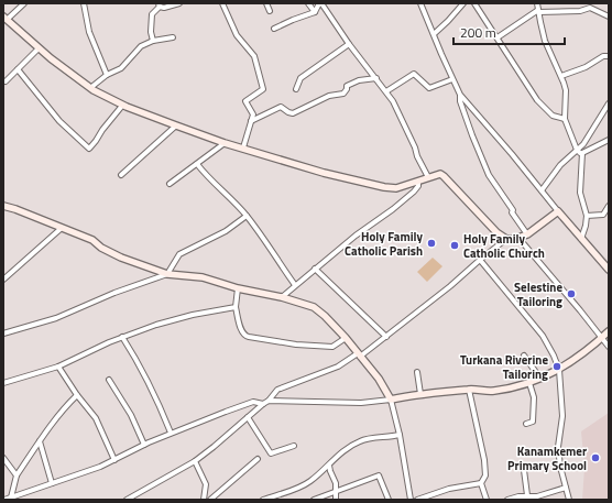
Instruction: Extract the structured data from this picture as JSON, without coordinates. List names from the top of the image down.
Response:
{
  "places": [
    "Holy Family Catholic Parish",
    "Holy Family Catholic Church",
    "Selestine Tailoring",
    "Turkana Riverine Tailoring",
    "Kanamkemer Primary School"
  ],
  "scale_bar": "200 m"
}
